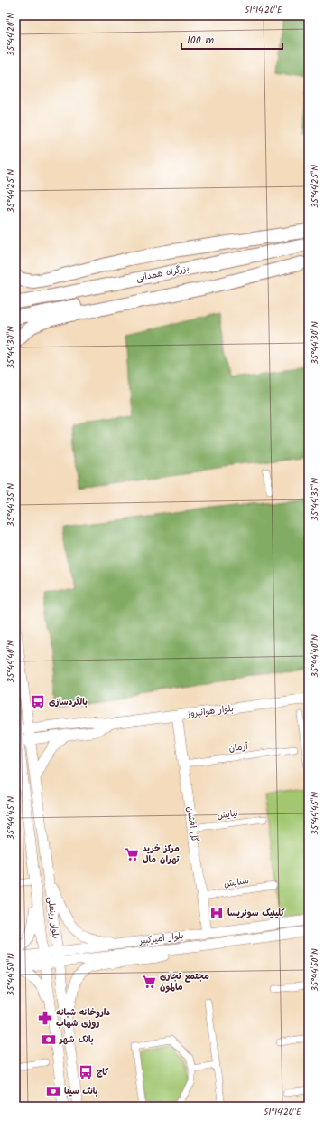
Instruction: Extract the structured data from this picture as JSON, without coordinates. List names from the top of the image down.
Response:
{
  "streets": {
    "highway": ["بزرگراه همدانی"],
    "main road": [
      "بلوار هوانیروز",
      "گل افشان",
      "بلوار زینعلی",
      "بلوار امیرکبیر"
    ],
    "street": ["آرمان", "نیایش", "ستایش"]
  },
  "crossings": [
    ["بلوار هوانیروز", "گل افشان"],
    ["بلوار هوانیروز", "بلوار زینعلی"],
    ["آرمان", "گل افشان"],
    ["نیایش", "گل افشان"],
    ["گل افشان", "ستایش"],
    ["گل افشان", "بلوار امیرکبیر"],
    ["بلوار زینعلی", "بلوار امیرکبیر"]
  ],
  "places": {
    "bus stop": ["بالگردسازی", "کاج"],
    "supermarket": ["مرکز خرید تهران مال", "مجتمع تجاری مالمون"],
    "hospital": ["کلینیک سونریسا"],
    "pharmacy": ["داروخانه شبانه روزی شهاب"],
    "bank": ["بانک شهر", "بانک سینا"]
  },
  "scale_bar": "100 m",
  "coordinates": [
    "51°14'20\"E",
    "35°44'20\"N",
    "35°44'25\"N",
    "35°44'30\"N",
    "35°44'35\"N",
    "35°44'40\"N",
    "35°44'45\"N",
    "35°44'50\"N"
  ]
}
